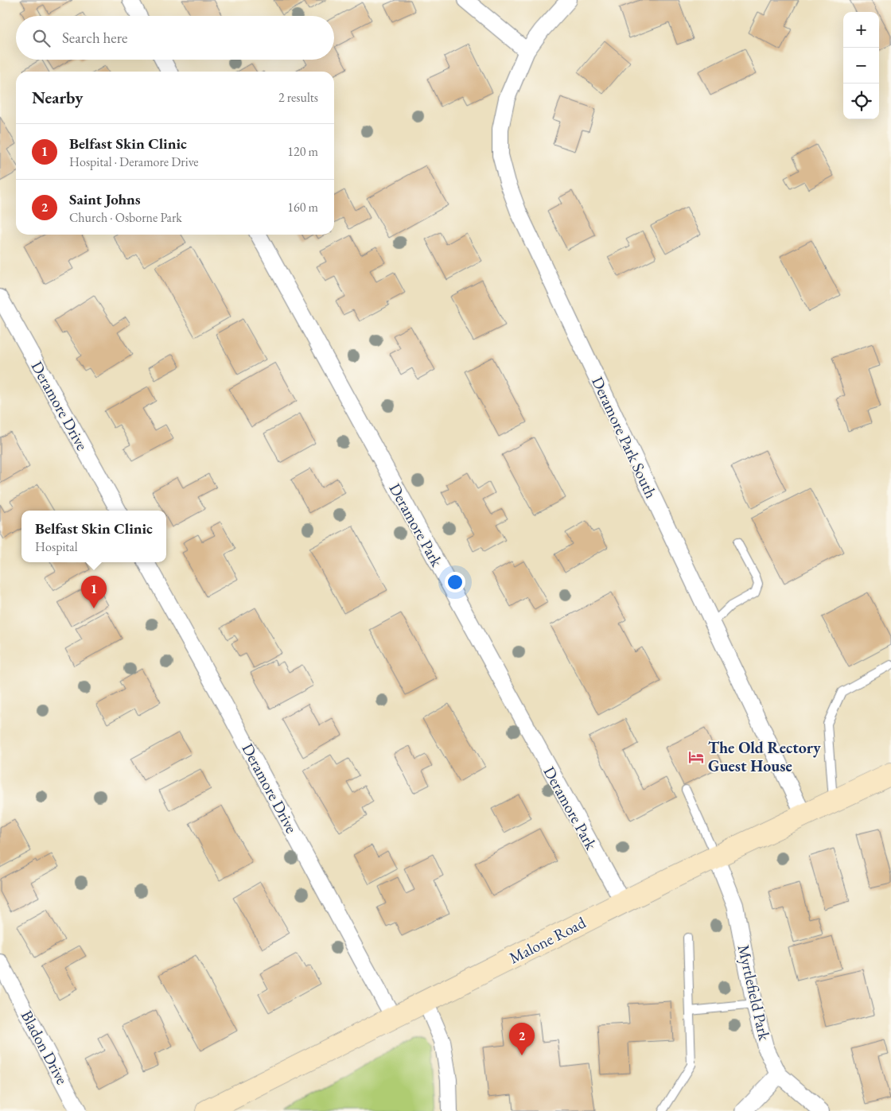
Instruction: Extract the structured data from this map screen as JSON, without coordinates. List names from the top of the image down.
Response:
{
  "streets": {
    "main road": ["Malone Road"],
    "street": [
      "Deramore Drive",
      "Deramore Park South",
      "Deramore Park",
      "Myrtlefield Park",
      "Bladon Drive"
    ]
  },
  "crossings": [
    ["Deramore Drive", "Malone Road"],
    ["Deramore Park South", "Malone Road"],
    ["Deramore Park", "Malone Road"],
    ["Malone Road", "Myrtlefield Park"]
  ],
  "places": {
    "hotel": ["The Old Rectory Guest House"]
  },
  "page": {
    "map_buttons": ["+", "−"],
    "search": "Search here",
    "heading": ["Nearby", "2 results"],
    "list": [
      {
        "mark": "1",
        "name": "Belfast Skin Clinic",
        "note": "Hospital · Deramore Drive",
        "value": "120 m"
      },
      {
        "mark": "2",
        "name": "Saint Johns",
        "note": "Church · Osborne Park",
        "value": "160 m"
      }
    ],
    "popup": ["Belfast Skin Clinic", "Hospital"],
    "pins": ["1", "2"]
  }
}
